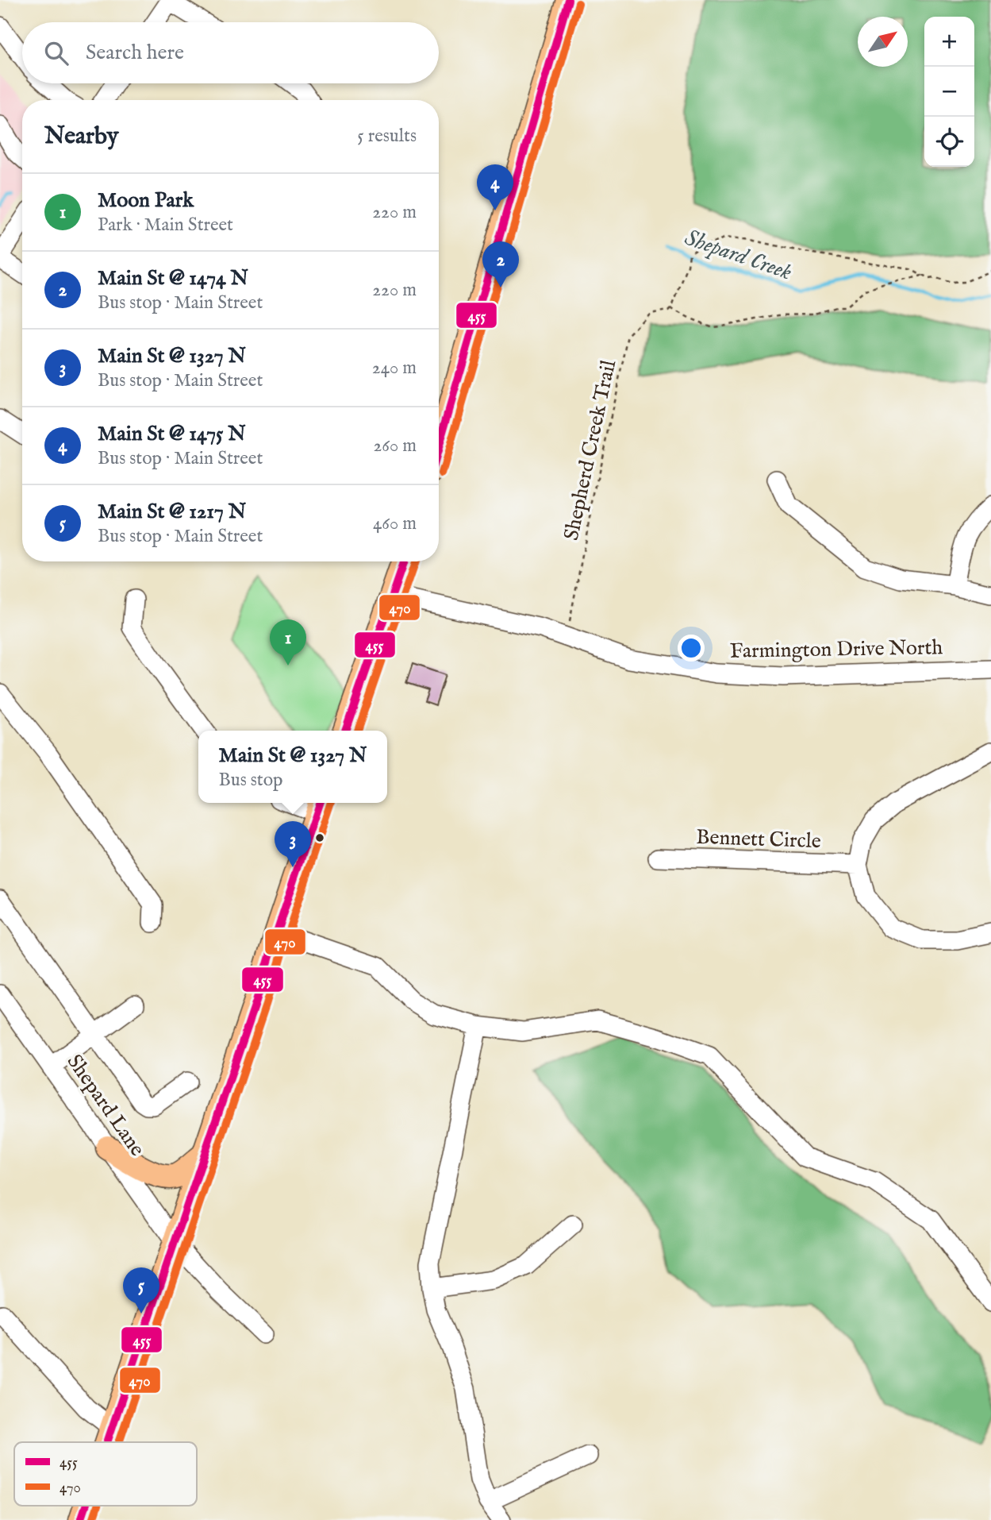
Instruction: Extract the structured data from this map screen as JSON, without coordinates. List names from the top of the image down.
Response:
{
  "streets": {
    "street": ["Farmington Drive North", "Bennett Circle", "Shepard Lane"],
    "path": ["Shepherd Creek Trail"]
  },
  "water": ["Shepard Creek"],
  "lines": ["transit line 455", "transit line 470"],
  "legend": ["455", "470"],
  "north": "top right",
  "page": {
    "map_buttons": ["+", "−"],
    "search": "Search here",
    "heading": ["Nearby", "5 results"],
    "pins": [
      "4",
      "2",
      "1",
      "3",
      "5"
    ],
    "list": [
      {
        "mark": "1",
        "name": "Moon Park",
        "note": "Park · Main Street",
        "value": "220 m"
      },
      {
        "mark": "2",
        "name": "Main St @ 1474 N",
        "note": "Bus stop · Main Street",
        "value": "220 m"
      },
      {
        "mark": "3",
        "name": "Main St @ 1327 N",
        "note": "Bus stop · Main Street",
        "value": "240 m"
      },
      {
        "mark": "4",
        "name": "Main St @ 1475 N",
        "note": "Bus stop · Main Street",
        "value": "260 m"
      },
      {
        "mark": "5",
        "name": "Main St @ 1217 N",
        "note": "Bus stop · Main Street",
        "value": "460 m"
      }
    ],
    "popup": ["Main St @ 1327 N", "Bus stop"]
  }
}
